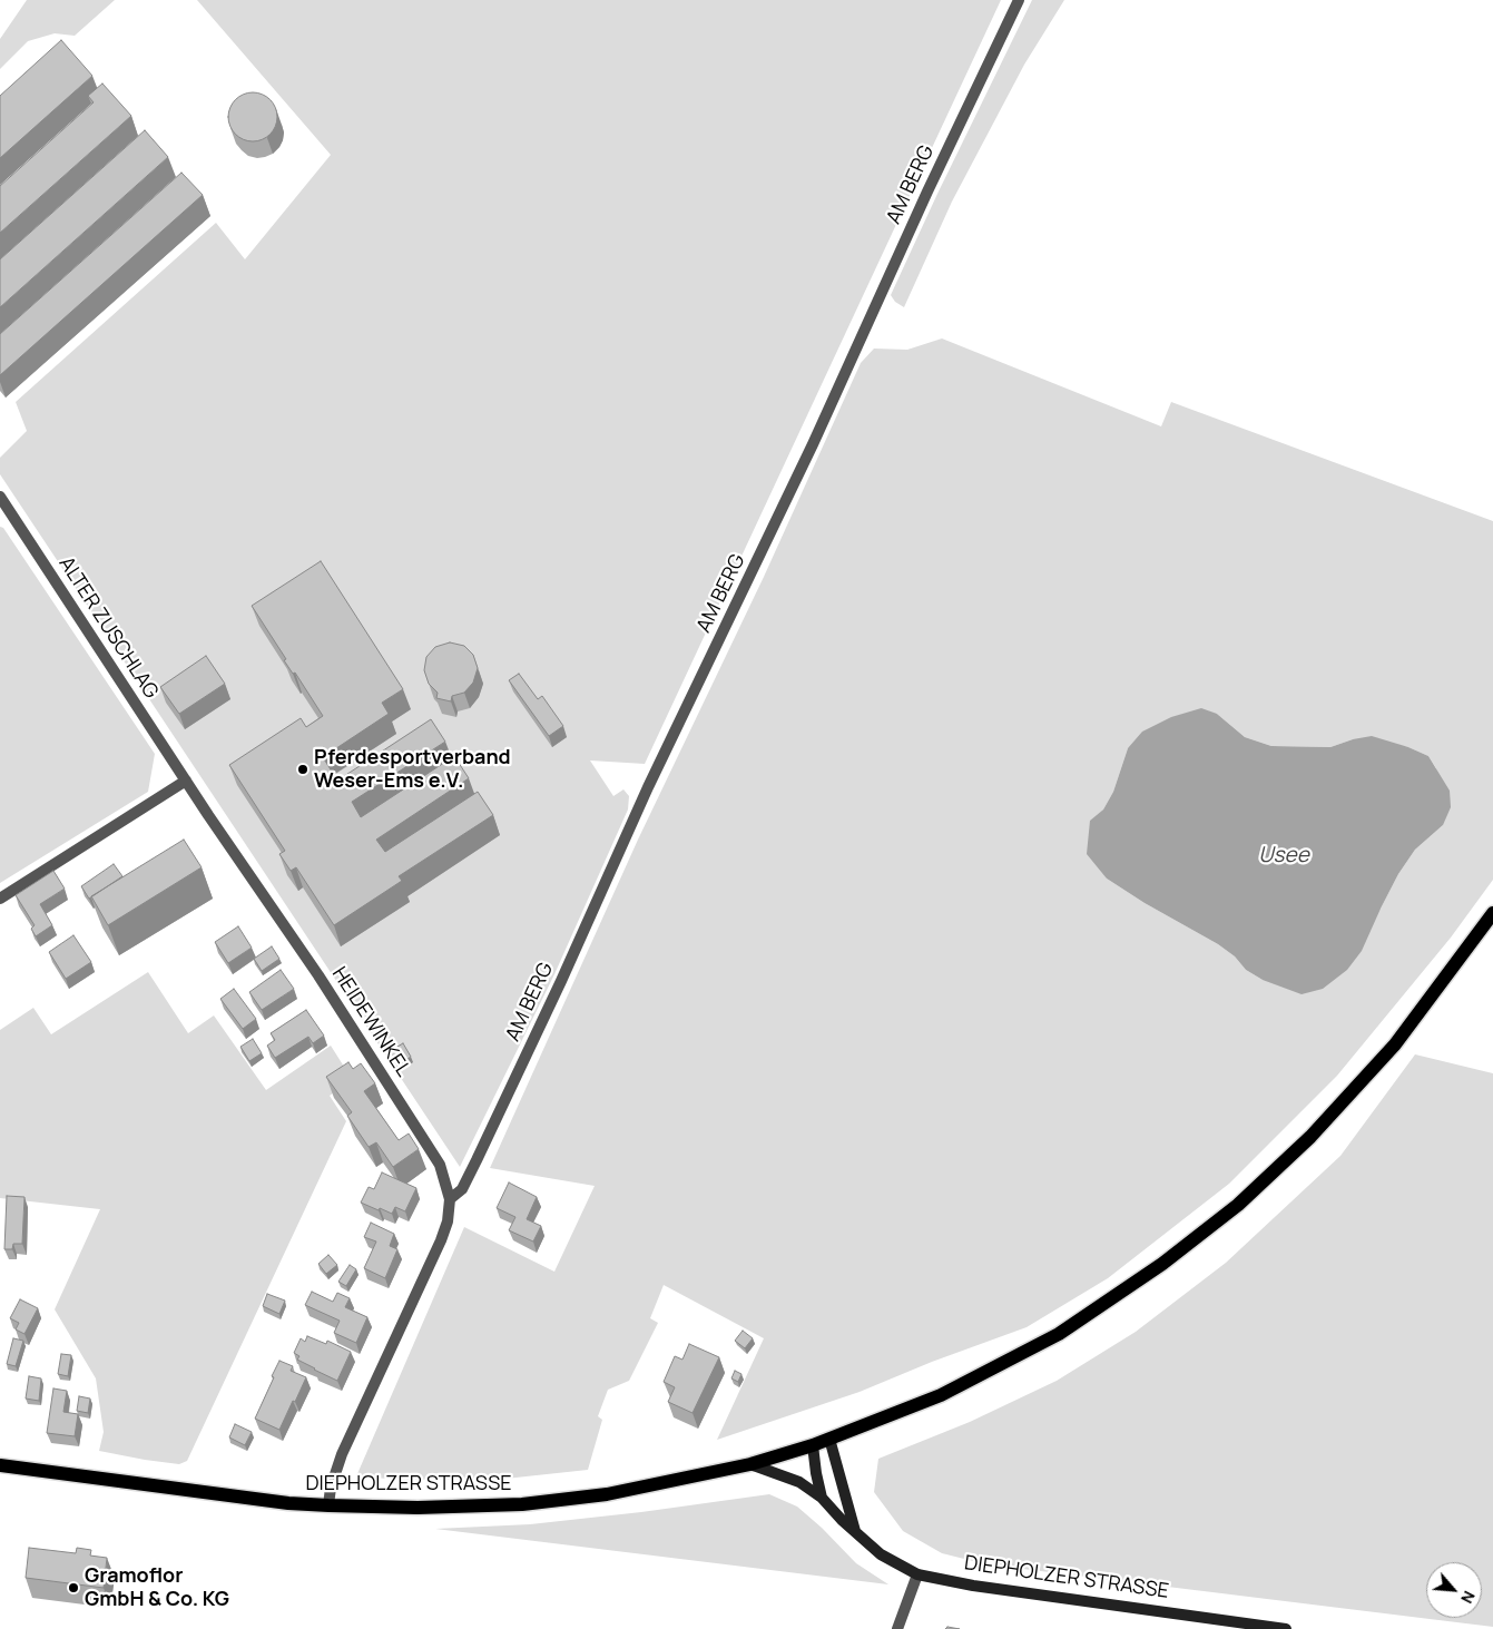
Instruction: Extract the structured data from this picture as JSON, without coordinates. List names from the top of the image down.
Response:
{
  "streets": {
    "main road": ["DIEPHOLZER STRASSE"],
    "street": ["AM BERG", "ALTER ZUSCHLAG", "HEIDEWINKEL"]
  },
  "crossings": [
    ["AM BERG", "HEIDEWINKEL"],
    ["ALTER ZUSCHLAG", "HEIDEWINKEL"],
    ["HEIDEWINKEL", "DIEPHOLZER STRASSE"]
  ],
  "water": ["Usee"],
  "places": ["Pferdesportverband Weser-Ems e.V.", "Gramoflor GmbH & Co. KG"],
  "north": "bottom right"
}
